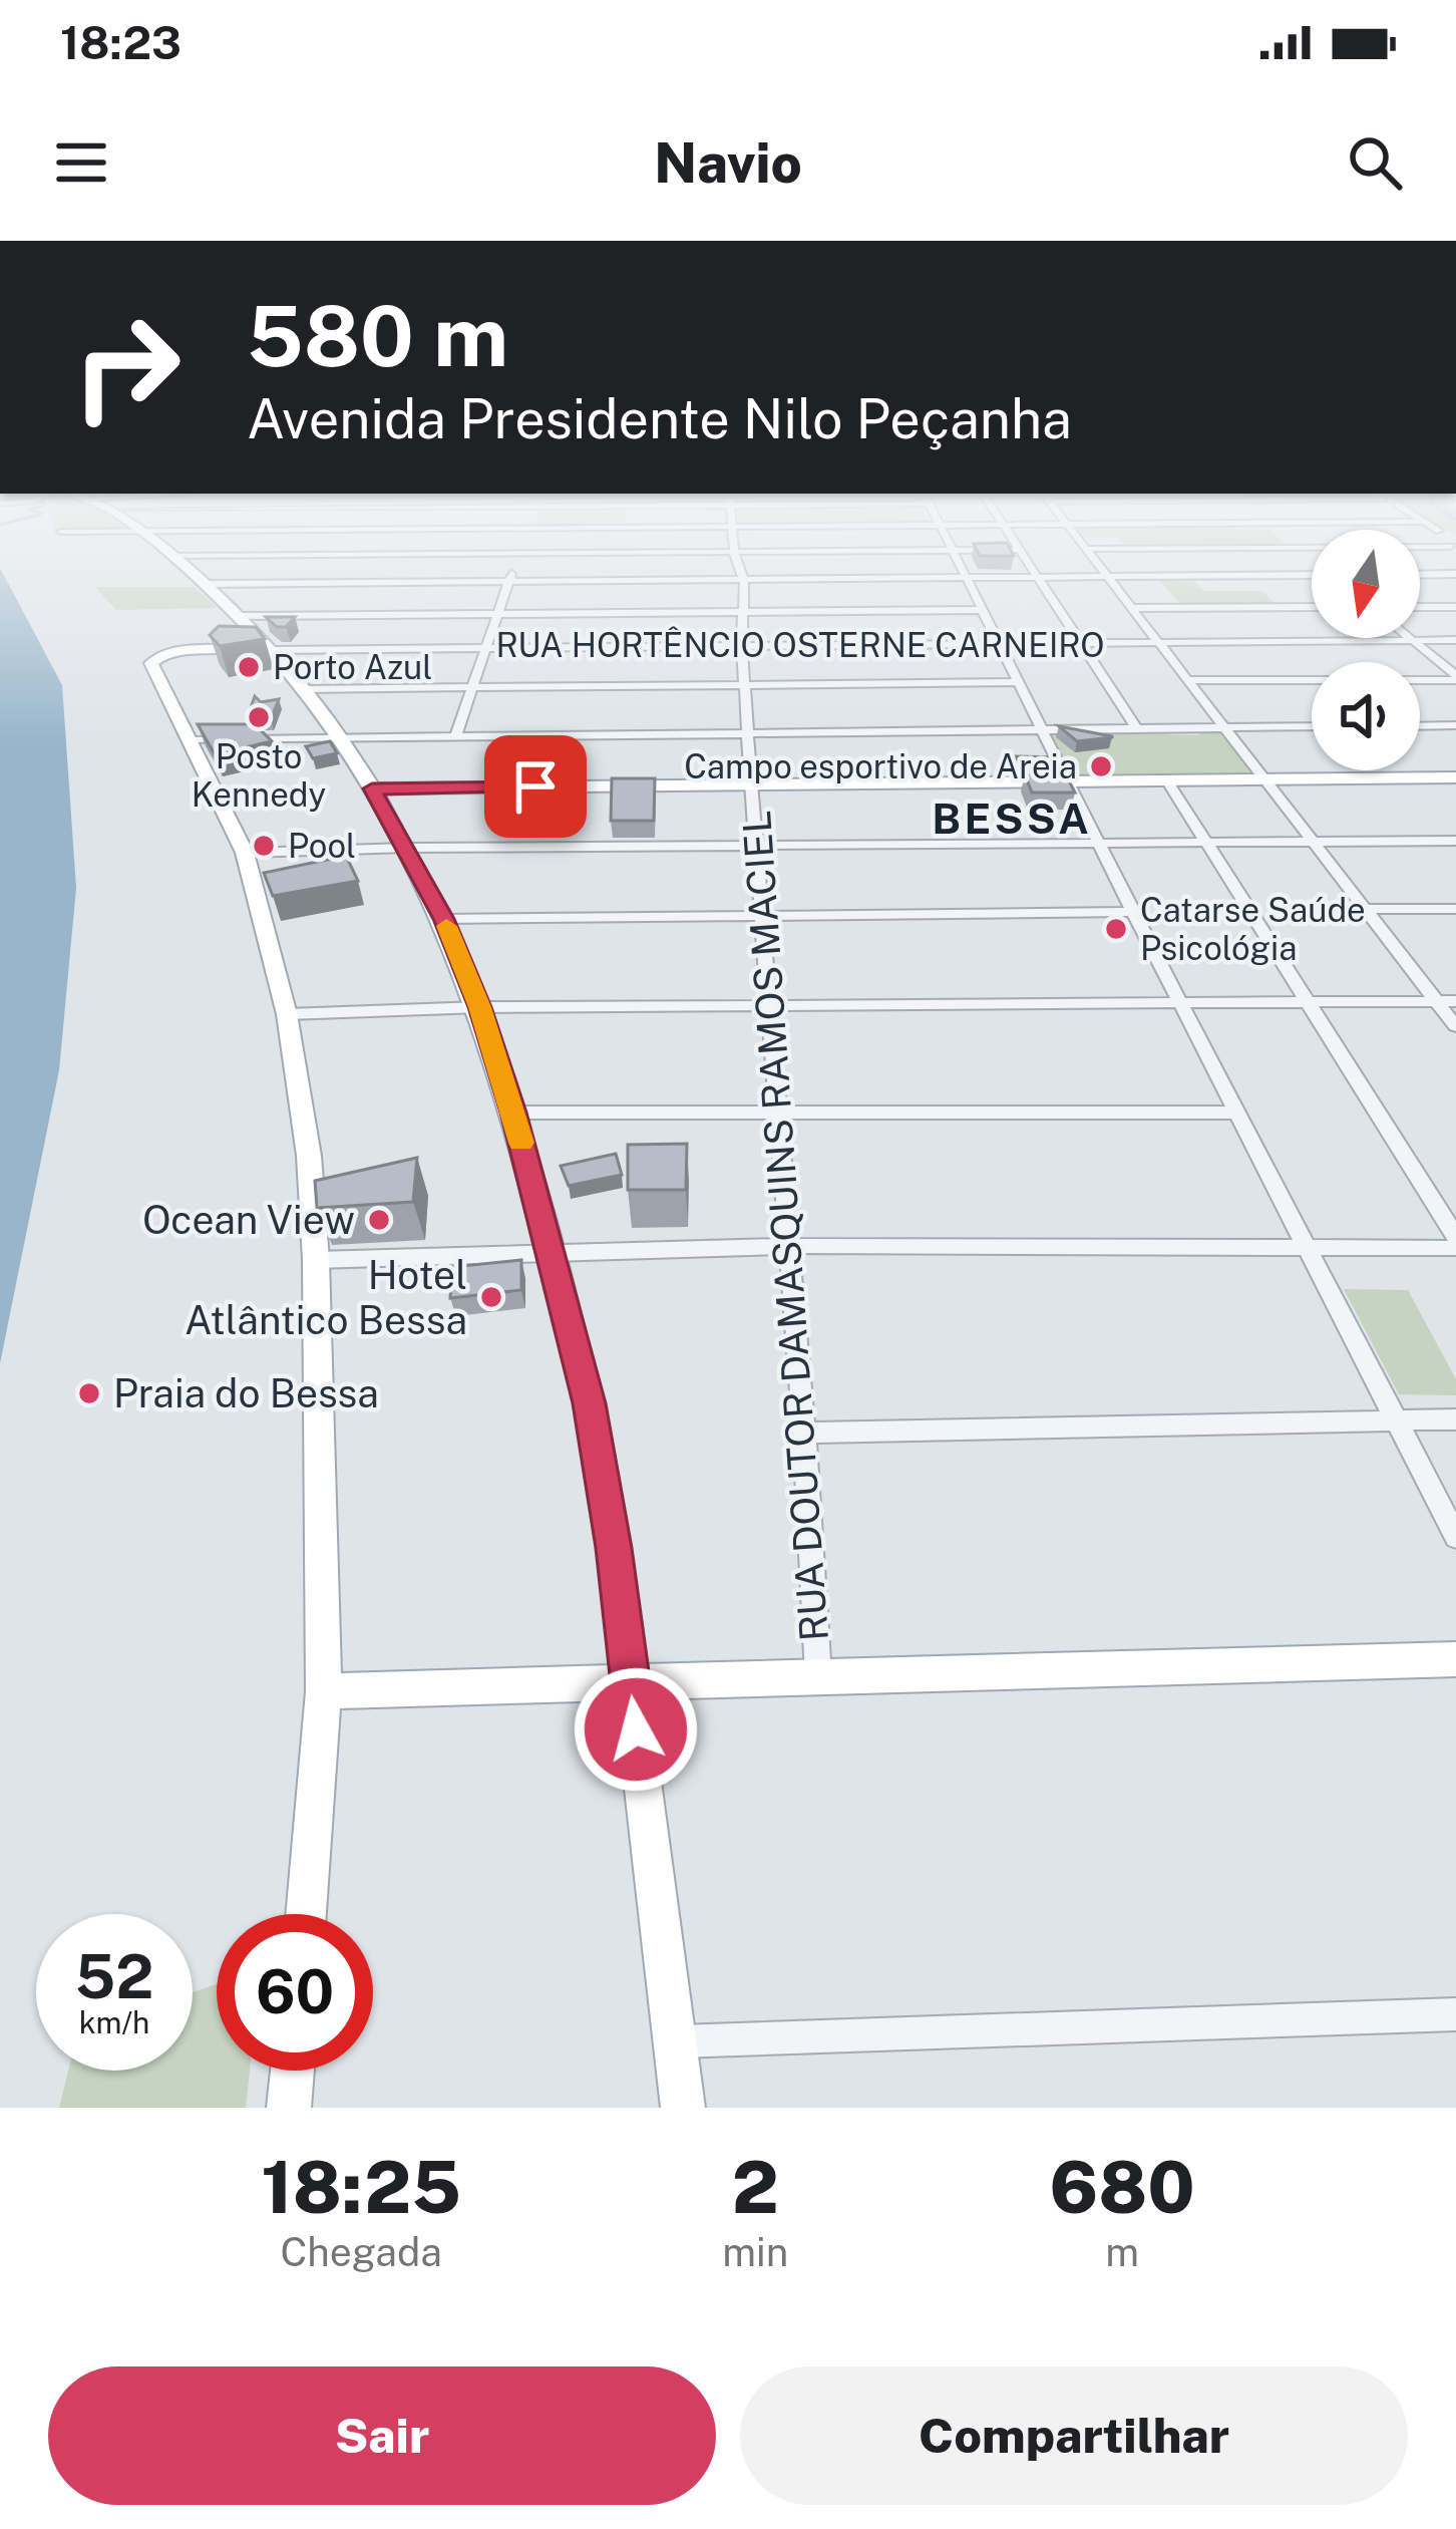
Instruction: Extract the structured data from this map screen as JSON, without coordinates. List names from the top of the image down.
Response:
{
  "streets": {
    "main road": ["RUA HORTÊNCIO OSTERNE CARNEIRO"],
    "street": ["RUA DOUTOR DAMASQUINS RAMOS MACIEL"]
  },
  "crossings": [
    ["RUA HORTÊNCIO OSTERNE CARNEIRO", "RUA DOUTOR DAMASQUINS RAMOS MACIEL"]
  ],
  "districts": ["BESSA"],
  "places": [
    "Porto Azul",
    "Posto Kennedy",
    "Campo esportivo de Areia",
    "Pool",
    "Catarse Saúde Psicológia",
    "Ocean View",
    "Hotel Atlântico Bessa",
    "Praia do Bessa"
  ],
  "north": "bottom",
  "page": {
    "status": "18:23",
    "header": "Navio",
    "turn": ["580 m", "Avenida Presidente Nilo Peçanha"],
    "speed": "52 km/h",
    "limit": "60",
    "eta": [
      "18:25",
      "Chegada",
      "2",
      "min",
      "680",
      "m"
    ],
    "buttons": ["Sair", "Compartilhar"]
  }
}
